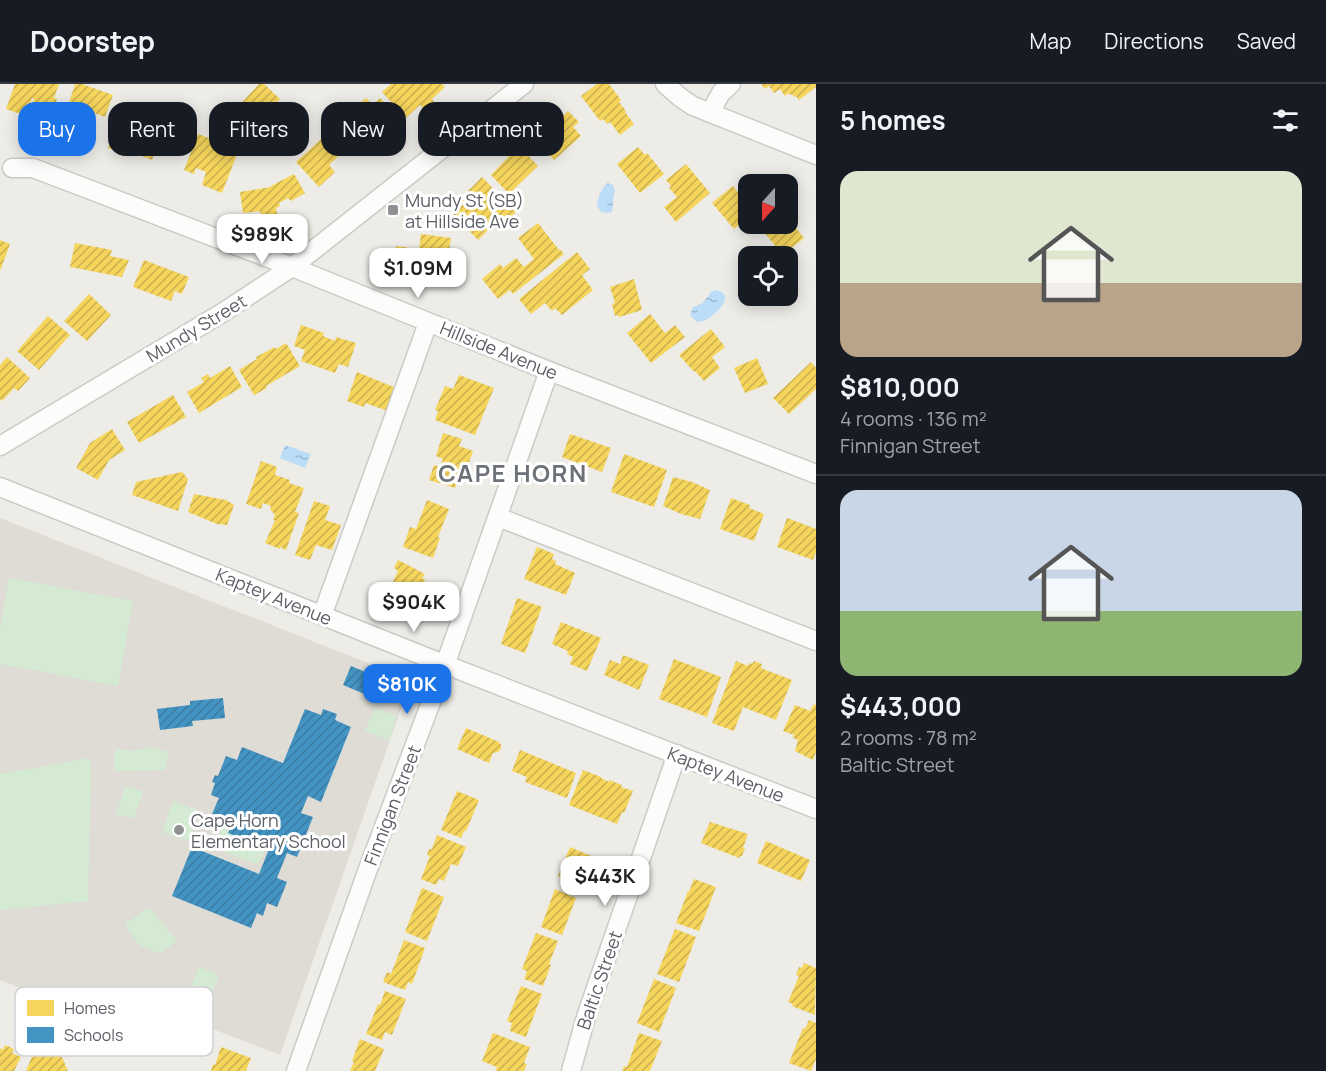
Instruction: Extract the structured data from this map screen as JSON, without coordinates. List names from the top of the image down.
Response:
{
  "streets": {
    "street": [
      "Mundy Street",
      "Hillside Avenue",
      "Kaptey Avenue",
      "Finnigan Street",
      "Baltic Street"
    ]
  },
  "crossings": [
    ["Mundy Street", "Hillside Avenue"],
    ["Hillside Avenue", "Finnigan Street"],
    ["Kaptey Avenue", "Finnigan Street"],
    ["Kaptey Avenue", "Baltic Street"]
  ],
  "districts": ["CAPE HORN"],
  "places": {
    "transit": ["Mundy St (SB) at Hillside Ave"],
    "other": ["Cape Horn Elementary School"]
  },
  "legend": ["Homes", "Schools"],
  "north": "bottom",
  "page": {
    "header": "Doorstep",
    "nav": ["Map", "Directions", "Saved"],
    "heading": "5 homes",
    "chip": [
      "Buy",
      "Rent",
      "Filters",
      "New",
      "Apartment"
    ],
    "list": [
      {
        "name": "$810,000",
        "note": "4 rooms · 136 m² · Finnigan Street"
      },
      {
        "name": "$443,000",
        "note": "2 rooms · 78 m² · Baltic Street"
      }
    ],
    "price": [
      "$989K",
      "$1.09M",
      "$904K",
      "$810K",
      "$443K"
    ]
  }
}
